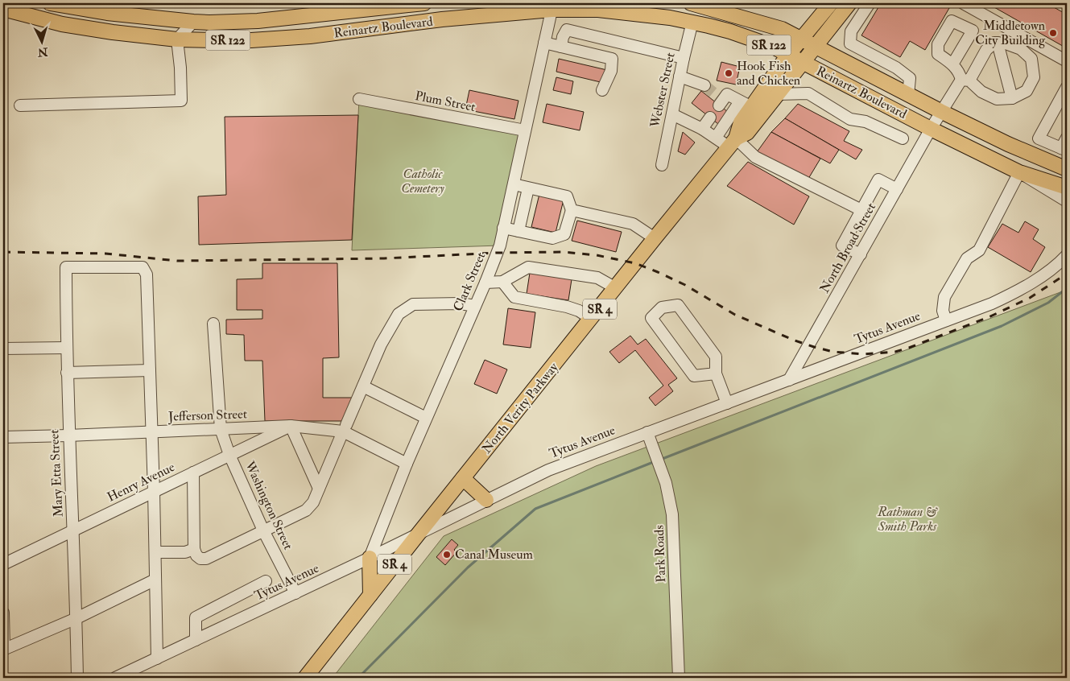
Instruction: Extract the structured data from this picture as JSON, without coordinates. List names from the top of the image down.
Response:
{
  "streets": {
    "main road": [
      "Reinartz Boulevard",
      "SR 122",
      "SR 4",
      "North Verity Parkway"
    ],
    "street": [
      "Webster Street",
      "Plum Street",
      "North Broad Street",
      "Clark Street",
      "Tytus Avenue",
      "Jefferson Street",
      "Mary Etta Street",
      "Henry Avenue",
      "Washington Street",
      "Park Roads"
    ]
  },
  "crossings": [
    ["Reinartz Boulevard", "Webster Street"],
    ["Reinartz Boulevard", "North Broad Street"],
    ["Reinartz Boulevard", "Clark Street"],
    ["Reinartz Boulevard", "SR 4"],
    ["Reinartz Boulevard", "North Verity Parkway"],
    ["Plum Street", "Clark Street"],
    ["North Broad Street", "Tytus Avenue"],
    ["Clark Street", "Tytus Avenue"],
    ["Clark Street", "Jefferson Street"],
    ["SR 4", "North Verity Parkway"],
    ["Tytus Avenue", "North Verity Parkway"],
    ["Tytus Avenue", "Washington Street"],
    ["Tytus Avenue", "Park Roads"],
    ["Jefferson Street", "Mary Etta Street"],
    ["Jefferson Street", "Henry Avenue"],
    ["Jefferson Street", "Washington Street"],
    ["Mary Etta Street", "Henry Avenue"],
    ["Henry Avenue", "Washington Street"]
  ],
  "parks": ["Catholic Cemetery", "Rathman & Smith Parks"],
  "places": ["Middletown City Building", "Hook Fish and Chicken", "Canal Museum"],
  "north": "bottom"
}
